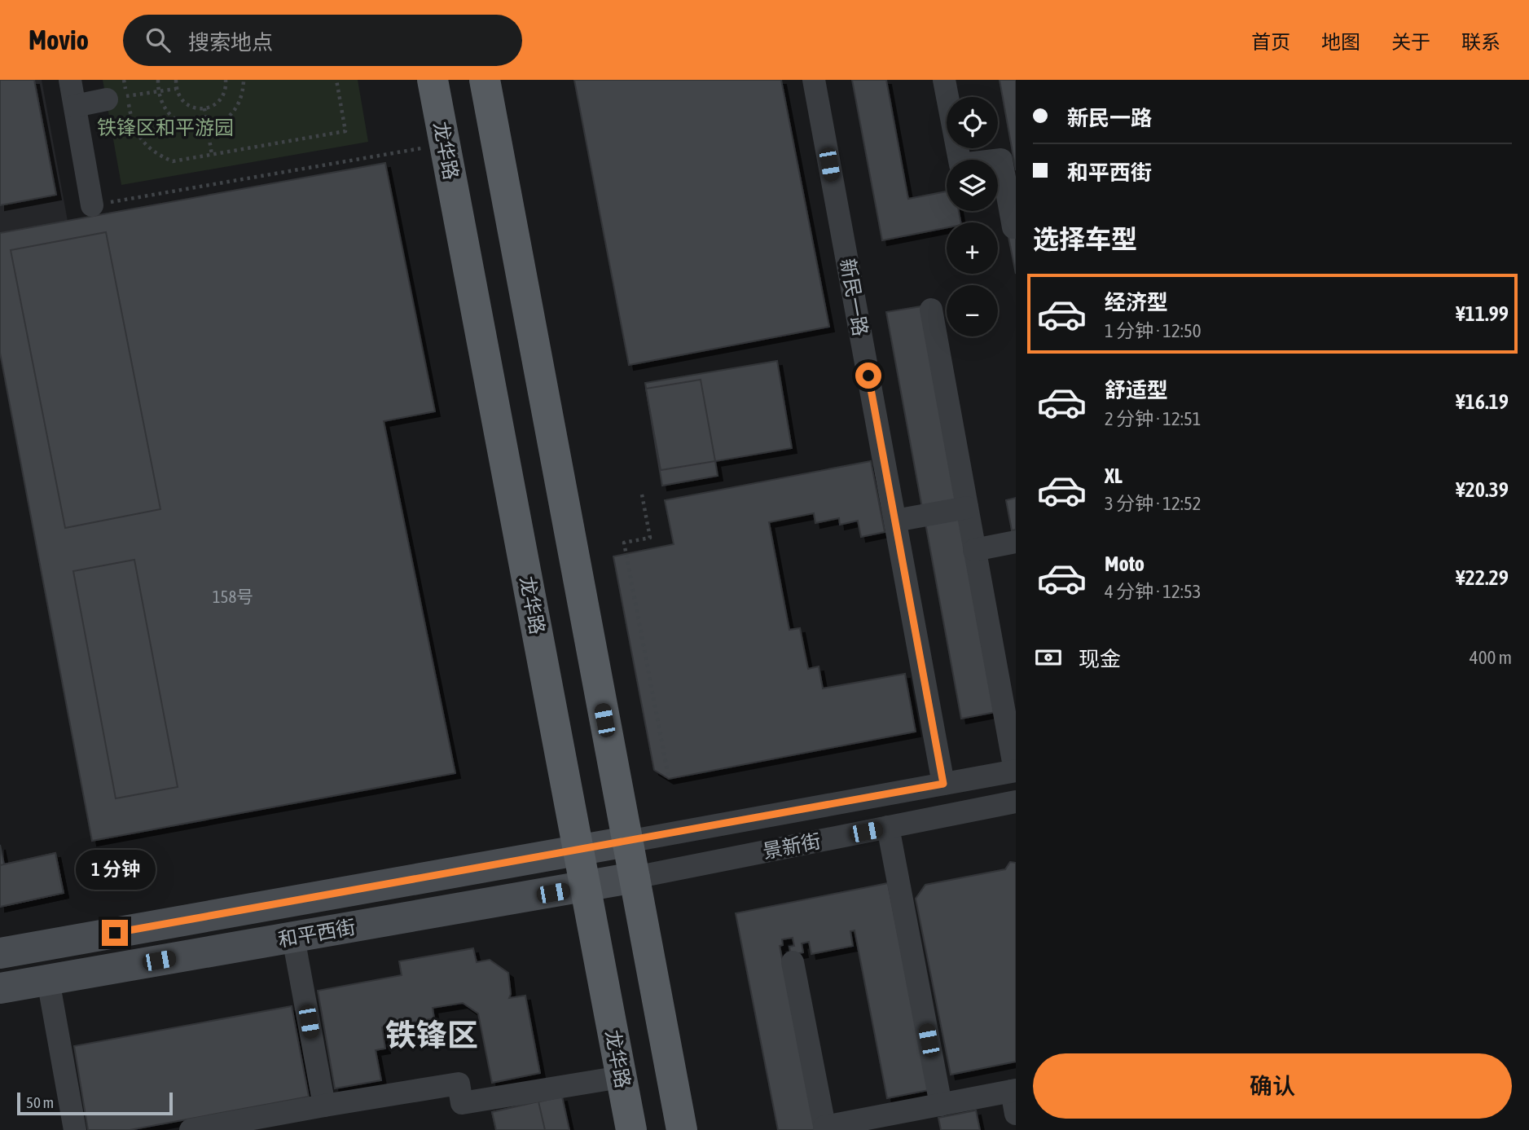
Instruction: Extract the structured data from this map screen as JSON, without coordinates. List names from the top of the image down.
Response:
{
  "streets": {
    "main road": ["龙华路", "和平西街"],
    "street": ["新民一路", "景新街"]
  },
  "crossings": [
    ["龙华路", "和平西街"],
    ["新民一路", "景新街"],
    ["景新街", "和平西街"]
  ],
  "districts": ["铁锋区"],
  "parks": ["铁锋区和平游园"],
  "house_numbers": ["158号"],
  "scale_bar": "50 m",
  "page": {
    "header": "Movio",
    "search": "搜索地点",
    "nav": [
      "首页",
      "地图",
      "关于",
      "联系"
    ],
    "banner": ["新民一路", "和平西街"],
    "map_buttons": ["+", "−"],
    "heading": "选择车型",
    "list": [
      {
        "name": "经济型",
        "note": "1 分钟 · 12:50",
        "value": "¥11.99"
      },
      {
        "name": "舒适型",
        "note": "2 分钟 · 12:51",
        "value": "¥16.19"
      },
      {
        "name": "XL",
        "note": "3 分钟 · 12:52",
        "value": "¥20.39"
      },
      {
        "name": "Moto",
        "note": "4 分钟 · 12:53",
        "value": "¥22.29"
      }
    ],
    "pay": ["现金", "400 m"],
    "bubble": "1 分钟",
    "buttons": "确认",
    "scale": "50 m"
  }
}
